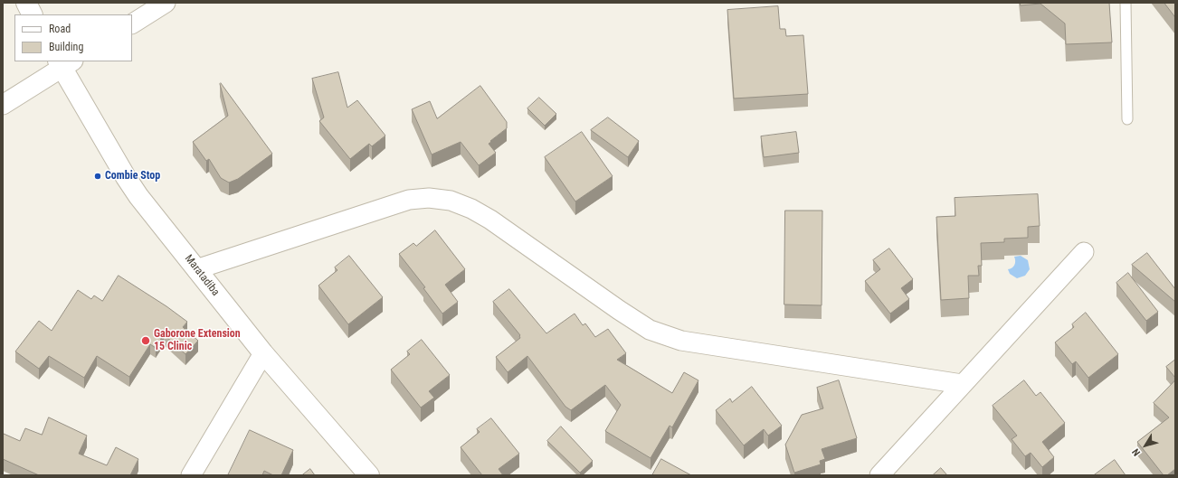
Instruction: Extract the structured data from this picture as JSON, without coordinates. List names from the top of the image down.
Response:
{
  "streets": {
    "street": ["Maratadiba"]
  },
  "places": ["Combie Stop", "Gaborone Extension 15 Clinic"],
  "legend": ["Road", "Building"],
  "north": "bottom left"
}
